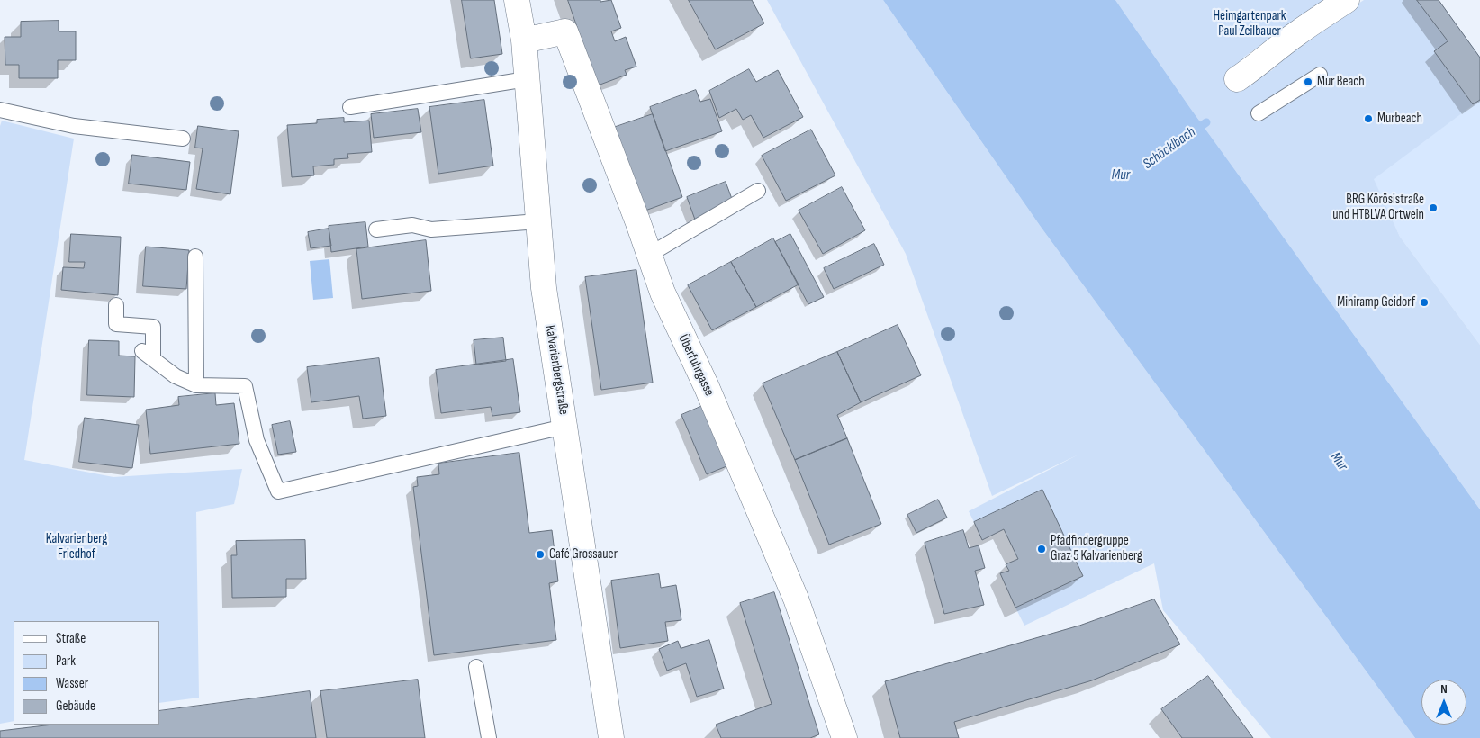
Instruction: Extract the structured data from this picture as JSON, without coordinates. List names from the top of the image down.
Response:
{
  "streets": {
    "street": ["Überfuhrgasse", "Kalvarienbergstraße"]
  },
  "crossings": [
    ["Überfuhrgasse", "Kalvarienbergstraße"]
  ],
  "water": ["Schöcklbach", "Mur"],
  "parks": ["Heimgartenpark Paul Zeilbauer", "Kalvarienberg Friedhof"],
  "places": [
    "Mur Beach",
    "Murbeach",
    "BRG Körösistraße und HTBLVA Ortwein",
    "Miniramp Geidorf",
    "Pfadfindergruppe Graz 5 Kalvarienberg",
    "Café Grossauer"
  ],
  "legend": [
    "Straße",
    "Park",
    "Wasser",
    "Gebäude"
  ],
  "north": "top"
}
